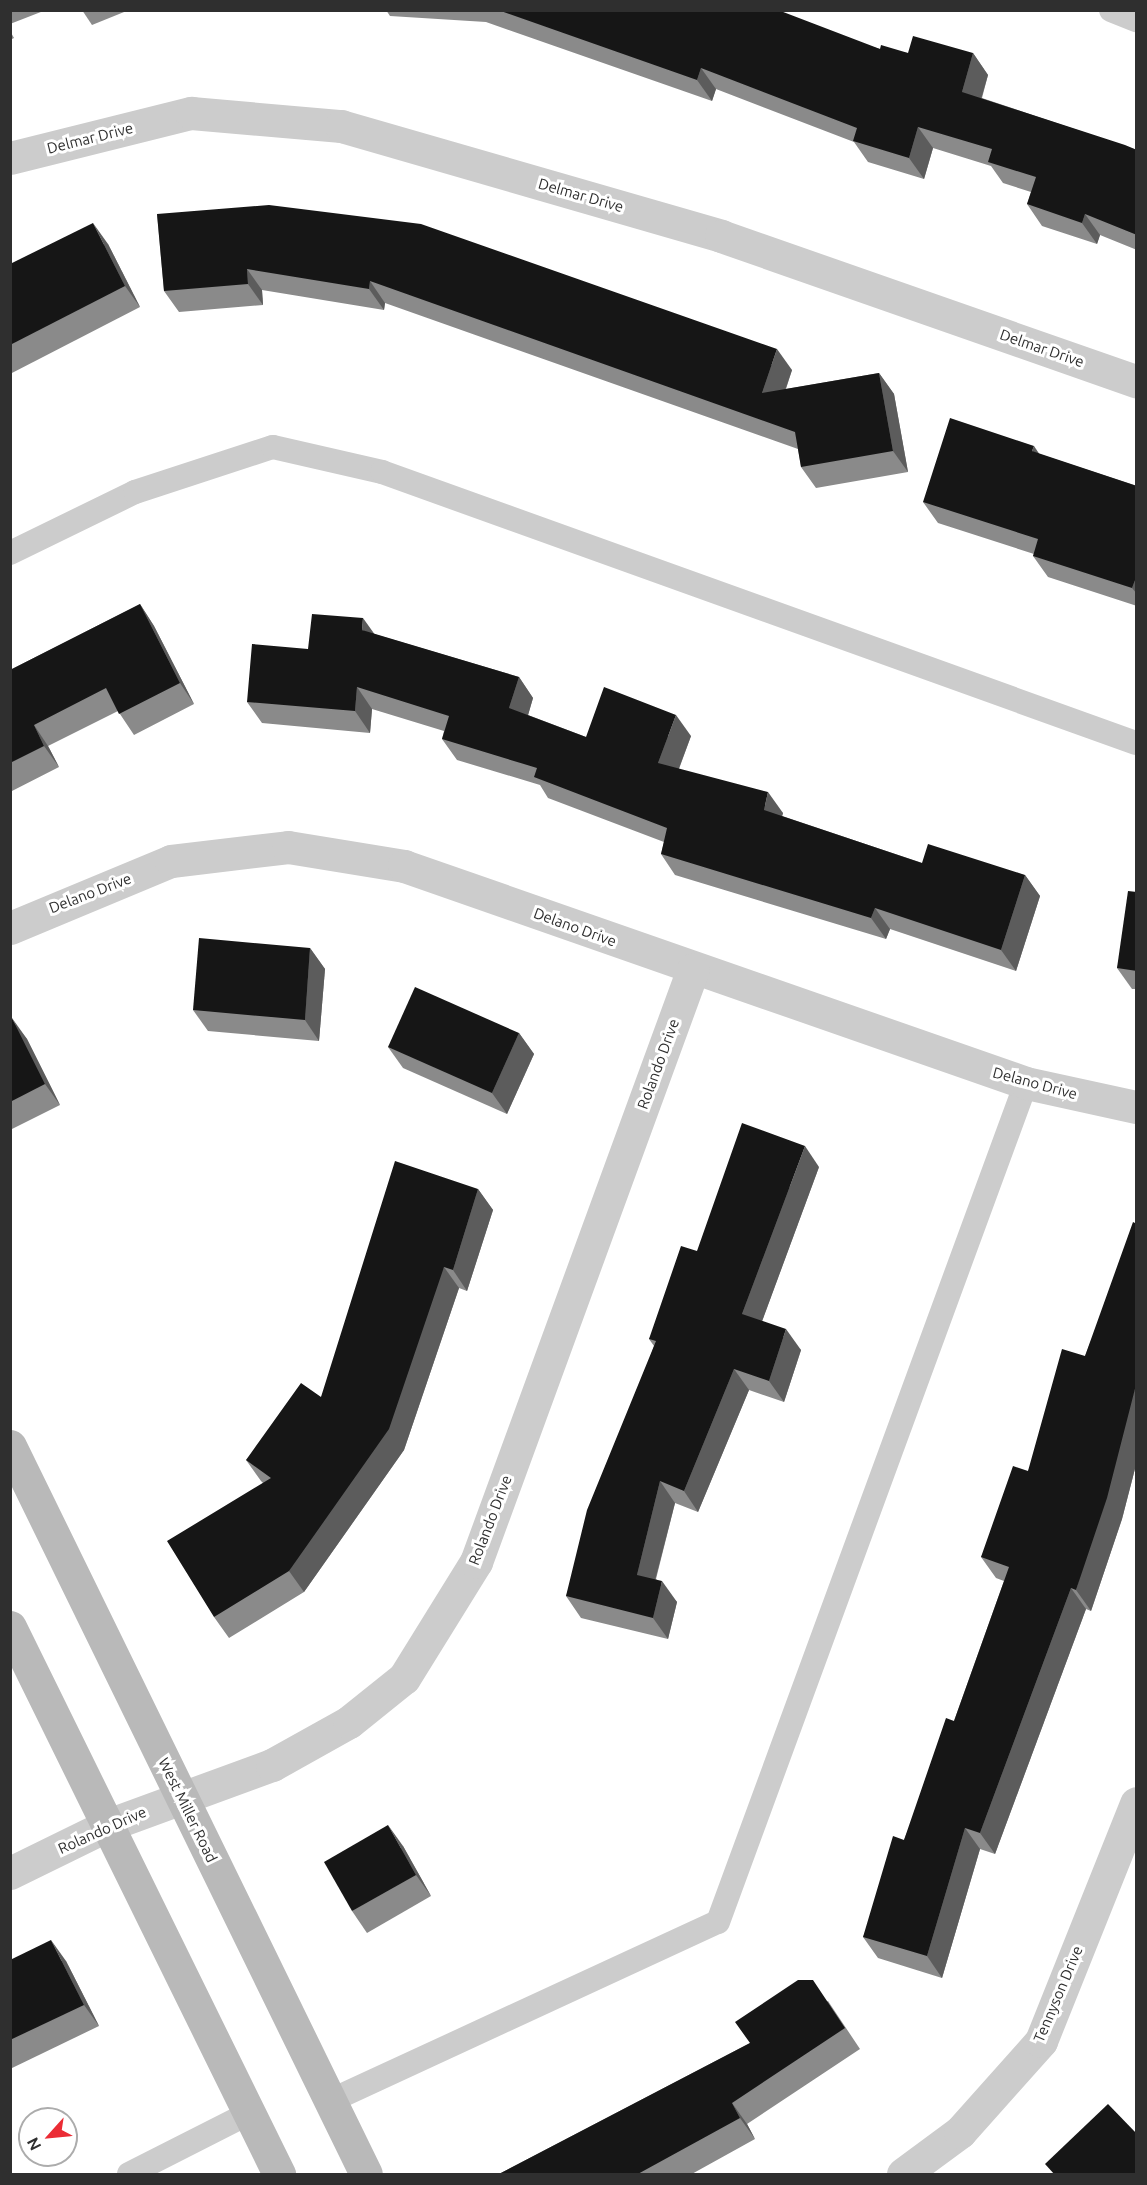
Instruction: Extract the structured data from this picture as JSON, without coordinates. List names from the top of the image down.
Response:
{
  "streets": {
    "main road": ["West Miller Road"],
    "street": [
      "Delmar Drive",
      "Delano Drive",
      "Rolando Drive",
      "Tennyson Drive"
    ]
  },
  "crossings": [
    ["Delano Drive", "Rolando Drive"],
    ["Rolando Drive", "West Miller Road"]
  ],
  "north": "bottom left"
}
